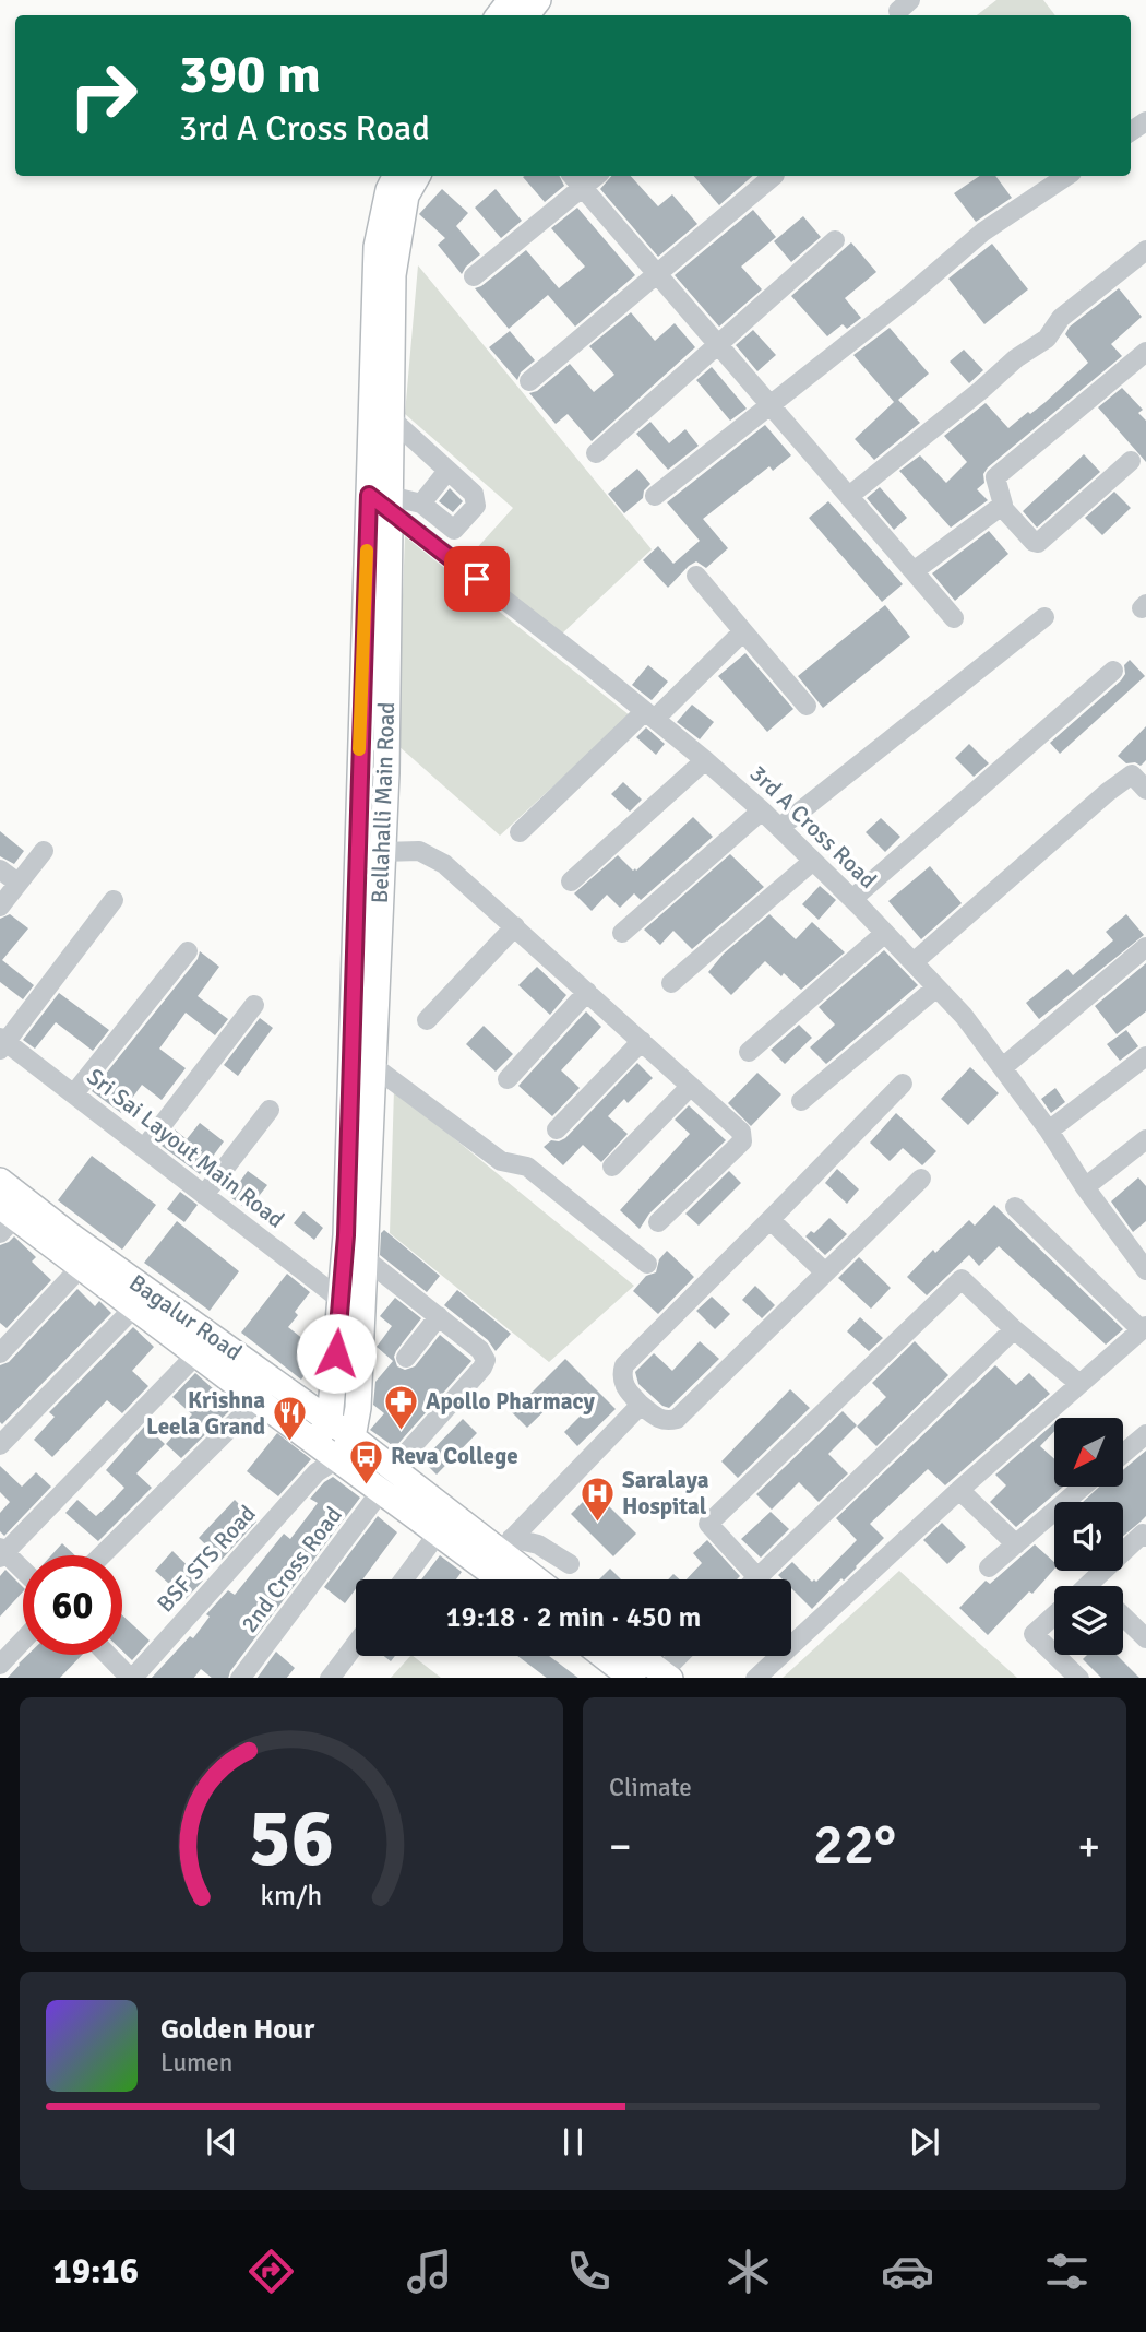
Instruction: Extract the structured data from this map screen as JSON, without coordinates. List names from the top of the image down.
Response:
{
  "streets": {
    "main road": ["Bellahalli Main Road", "Bagalur Road"],
    "street": [
      "3rd A Cross Road",
      "Sri Sai Layout Main Road",
      "BSF STS Road",
      "2nd Cross Road"
    ]
  },
  "crossings": [
    ["Bellahalli Main Road", "3rd A Cross Road"],
    ["Bellahalli Main Road", "Sri Sai Layout Main Road"],
    ["Bellahalli Main Road", "Bagalur Road"],
    ["Bellahalli Main Road", "BSF STS Road"],
    ["Bagalur Road", "BSF STS Road"],
    ["Bagalur Road", "2nd Cross Road"]
  ],
  "places": {
    "pharmacy": ["Apollo Pharmacy"],
    "restaurant": ["Krishna Leela Grand"],
    "bus stop": ["Reva College"],
    "hospital": ["Saralaya Hospital"]
  },
  "north": "bottom left",
  "page": {
    "turn": ["390 m", "3rd A Cross Road"],
    "limit": "60",
    "trip": "19:18 · 2 min · 450 m",
    "tile": "Climate",
    "heat": ["−", "22°", "+"],
    "song": ["Golden Hour", "Lumen"],
    "tabs": "19:16",
    "gauge": ["56", "km/h"]
  }
}
